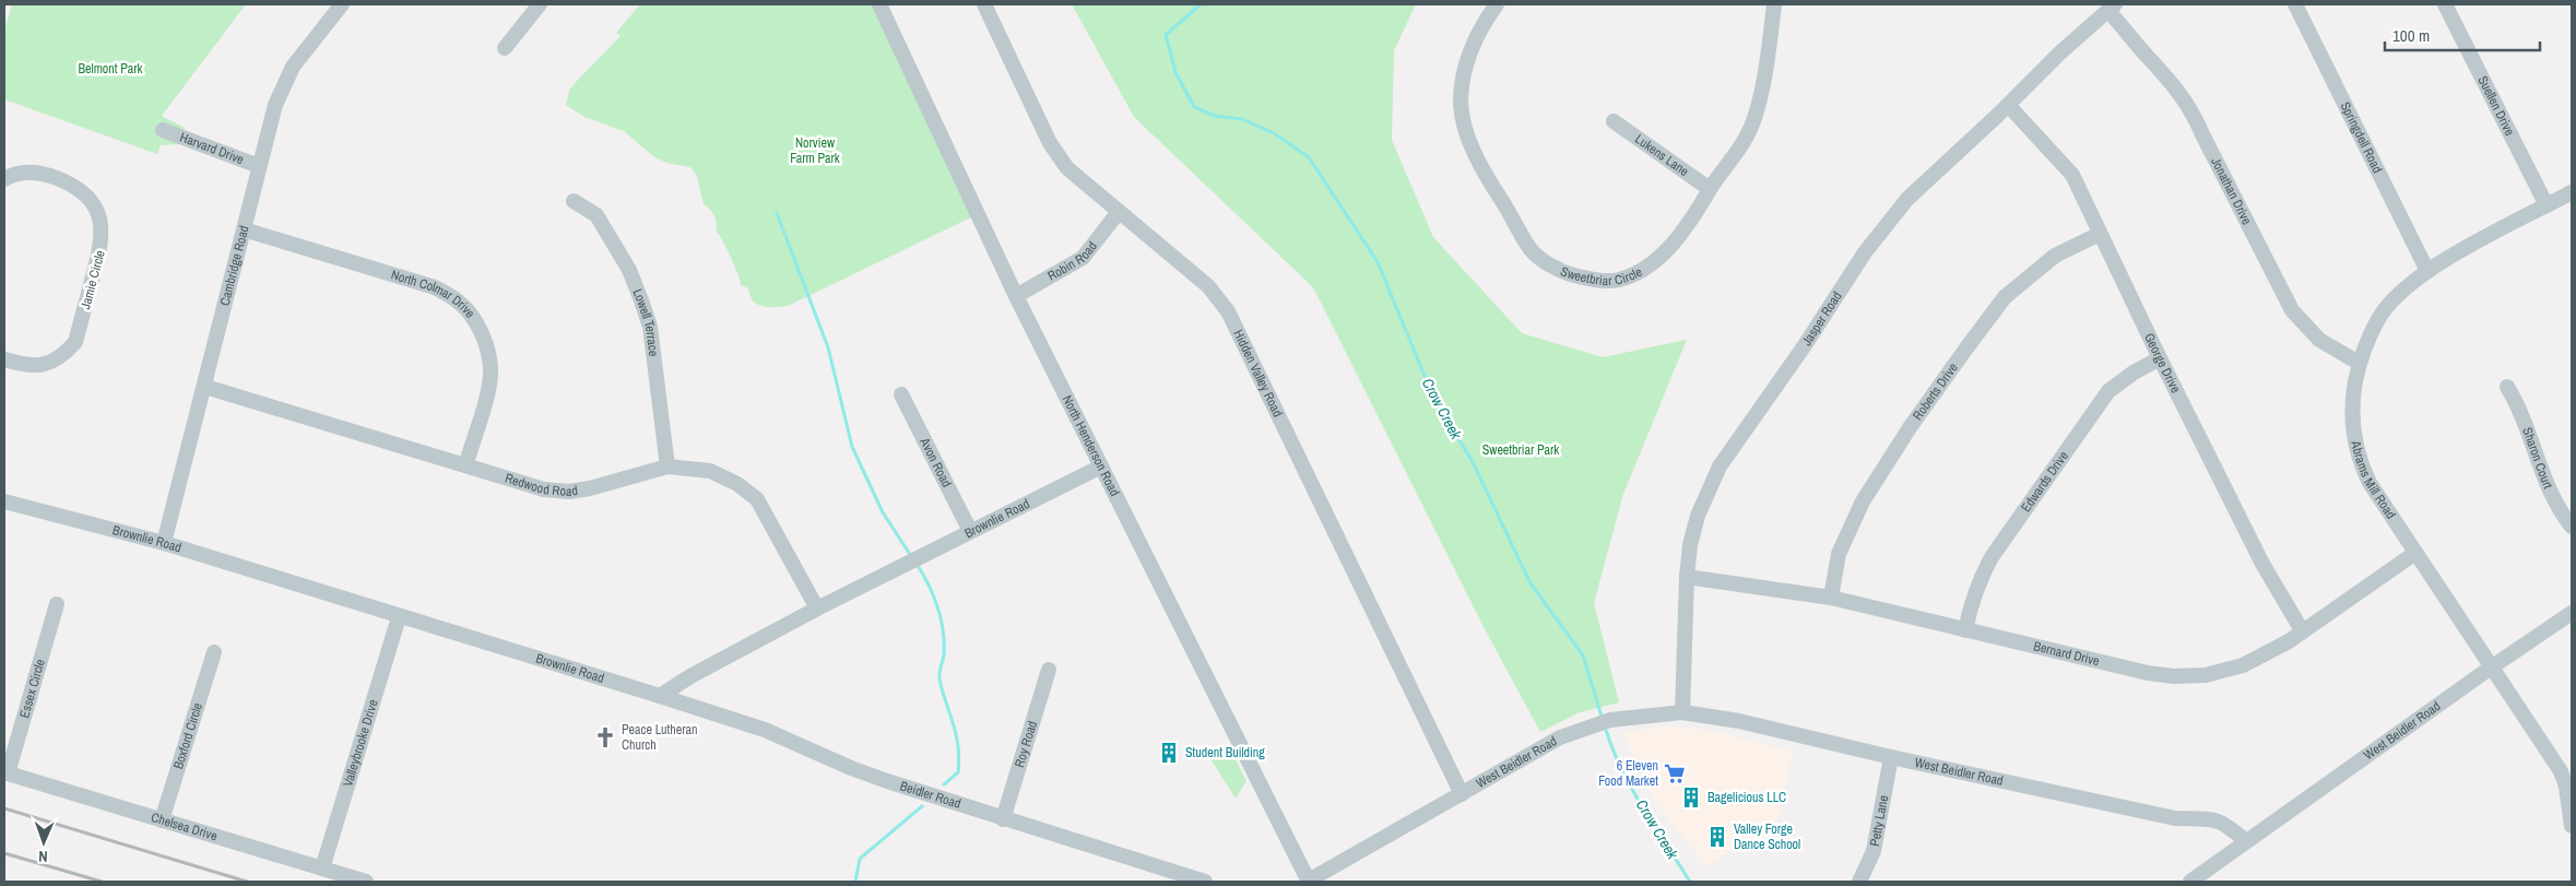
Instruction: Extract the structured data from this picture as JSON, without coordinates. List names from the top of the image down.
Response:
{
  "streets": {
    "street": [
      "Suellen Drive",
      "Springdell Road",
      "Harvard Drive",
      "Lukens Lane",
      "Jonathan Drive",
      "Robin Road",
      "Cambridge Road",
      "Sweetbriar Circle",
      "Jamie Circle",
      "North Colmar Drive",
      "Jasper Road",
      "Lowell Terrace",
      "George Drive",
      "Hidden Valley Road",
      "Roberts Drive",
      "North Henderson Road",
      "Sharon Court",
      "Avon Road",
      "Abrams Mill Road",
      "Edwards Drive",
      "Redwood Road",
      "Brownlie Road",
      "Bernard Drive",
      "Essex Circle",
      "West Beidler Road",
      "Boxford Circle",
      "Valleybrooke Drive",
      "Roy Road",
      "Beidler Road",
      "Petty Lane",
      "Chelsea Drive"
    ]
  },
  "crossings": [
    ["Suellen Drive", "Abrams Mill Road"],
    ["Springdell Road", "Abrams Mill Road"],
    ["Harvard Drive", "Cambridge Road"],
    ["Lukens Lane", "Sweetbriar Circle"],
    ["Jonathan Drive", "Jasper Road"],
    ["Jonathan Drive", "Abrams Mill Road"],
    ["Robin Road", "Hidden Valley Road"],
    ["Robin Road", "North Henderson Road"],
    ["Cambridge Road", "North Colmar Drive"],
    ["Cambridge Road", "Redwood Road"],
    ["Cambridge Road", "Brownlie Road"],
    ["North Colmar Drive", "Redwood Road"],
    ["Jasper Road", "George Drive"],
    ["Jasper Road", "Bernard Drive"],
    ["Jasper Road", "West Beidler Road"],
    ["Lowell Terrace", "Redwood Road"],
    ["George Drive", "Roberts Drive"],
    ["George Drive", "Edwards Drive"],
    ["George Drive", "Bernard Drive"],
    ["Hidden Valley Road", "West Beidler Road"],
    ["Roberts Drive", "Bernard Drive"],
    ["North Henderson Road", "Brownlie Road"],
    ["North Henderson Road", "West Beidler Road"],
    ["Avon Road", "Brownlie Road"],
    ["Abrams Mill Road", "Bernard Drive"],
    ["Abrams Mill Road", "West Beidler Road"],
    ["Edwards Drive", "Bernard Drive"],
    ["Redwood Road", "Brownlie Road"],
    ["Brownlie Road", "Valleybrooke Drive"],
    ["Brownlie Road", "Beidler Road"],
    ["Essex Circle", "Chelsea Drive"],
    ["West Beidler Road", "Petty Lane"],
    ["Boxford Circle", "Chelsea Drive"],
    ["Valleybrooke Drive", "Chelsea Drive"],
    ["Roy Road", "Beidler Road"]
  ],
  "water": ["Crow Creek"],
  "parks": ["Belmont Park", "Norview Farm Park", "Sweetbriar Park"],
  "places": {
    "church": ["Peace Lutheran Church"],
    "building": ["Student Building", "Bagelicious LLC", "Valley Forge Dance School"],
    "supermarket": ["6 Eleven Food Market"]
  },
  "scale_bar": "100 m",
  "north": "bottom"
}
